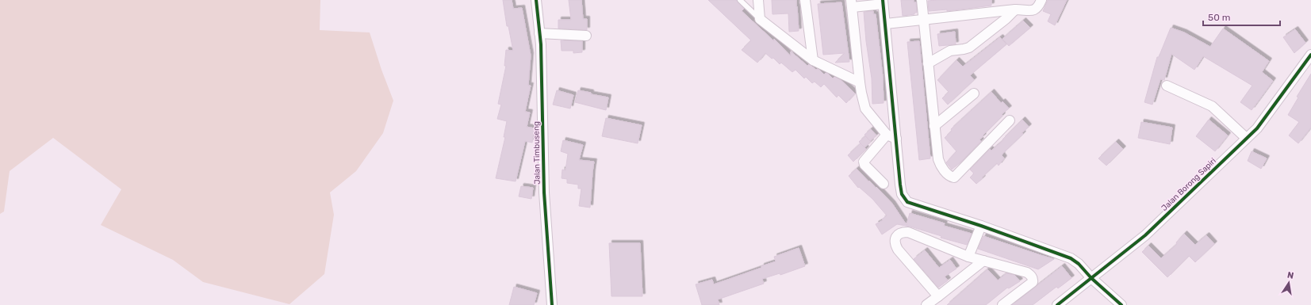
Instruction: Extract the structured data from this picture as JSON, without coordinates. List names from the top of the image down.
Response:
{
  "streets": {
    "street": ["Jalan Timbuseng", "Jalan Borong Sapiri"]
  },
  "scale_bar": "50 m",
  "north": "top"
}
